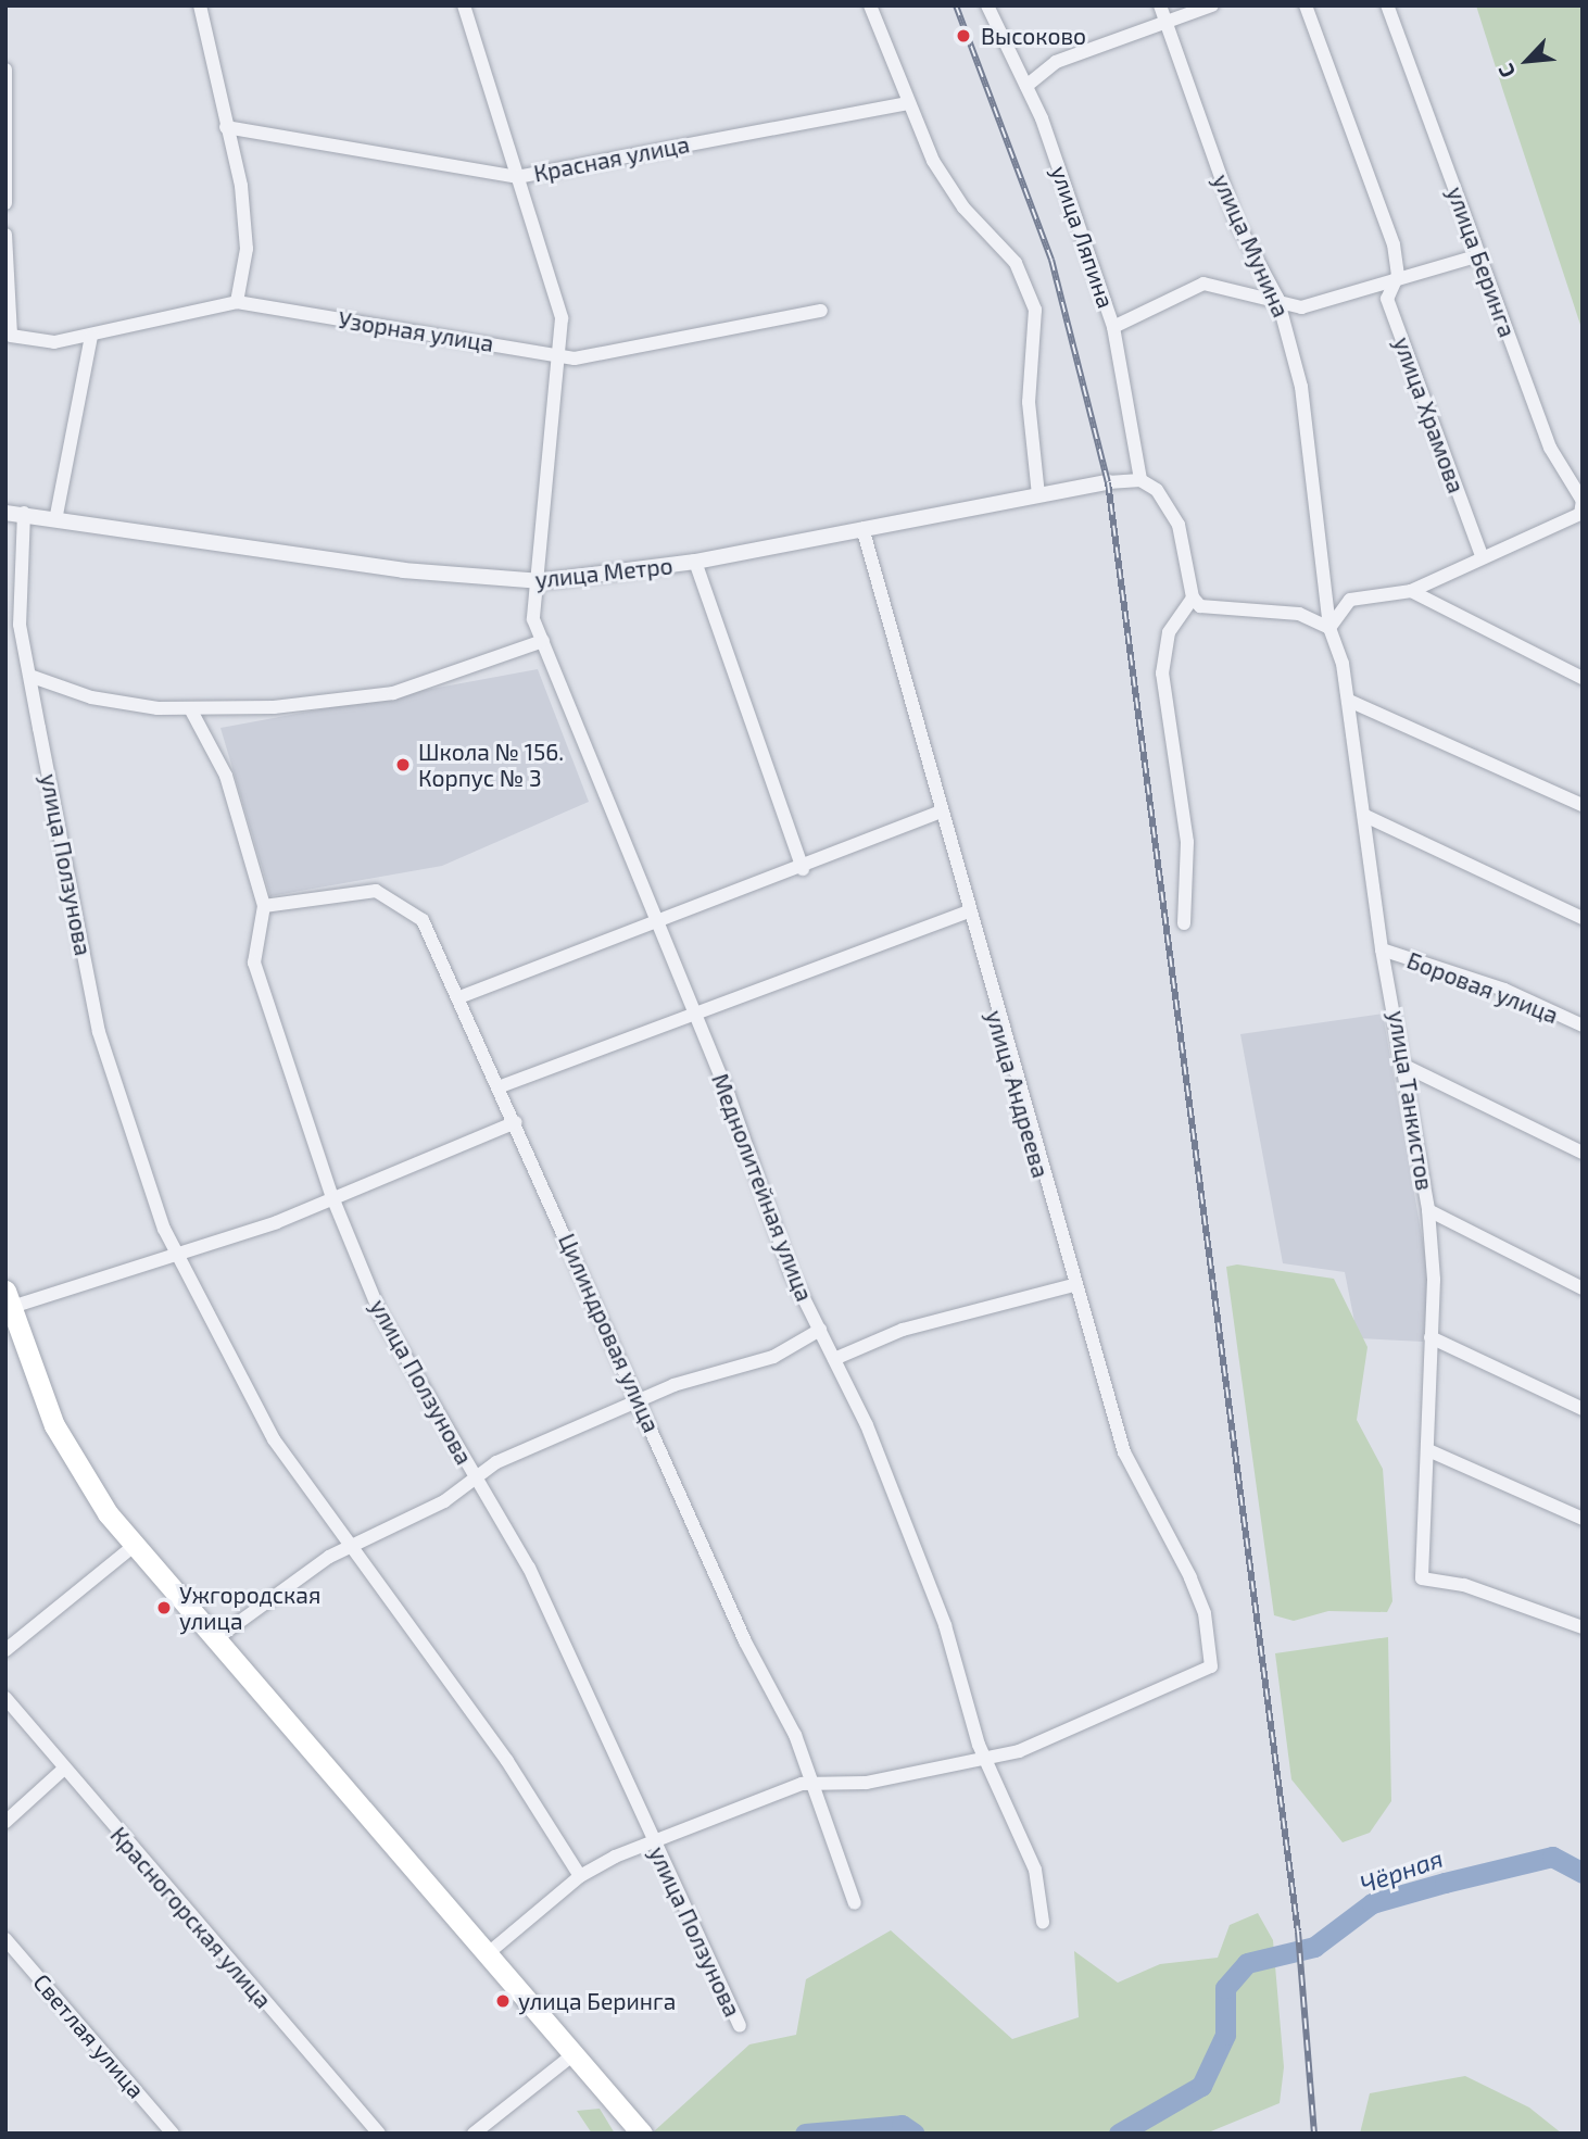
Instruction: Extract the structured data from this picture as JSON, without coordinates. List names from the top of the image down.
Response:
{
  "streets": {
    "street": [
      "Красная улица",
      "улица Ляпина",
      "улица Мунина",
      "улица Беринга",
      "Узорная улица",
      "улица Храмова",
      "улица Метро",
      "улица Ползунова",
      "Боровая улица",
      "улица Андреева",
      "улица Танкистов",
      "Меднолитейная улица",
      "Цилиндровая улица",
      "Красногорская улица",
      "Светлая улица"
    ]
  },
  "crossings": [
    ["Красная улица", "Меднолитейная улица"],
    ["улица Мунина", "улица Танкистов"],
    ["улица Беринга", "улица Храмова"],
    ["Узорная улица", "Меднолитейная улица"],
    ["улица Метро", "улица Ползунова"],
    ["улица Метро", "улица Андреева"],
    ["улица Метро", "Меднолитейная улица"],
    ["улица Ползунова", "Цилиндровая улица"],
    ["Боровая улица", "улица Танкистов"],
    ["улица Андреева", "Меднолитейная улица"]
  ],
  "water": ["Чёрная"],
  "places": [
    "Высоково",
    "Школа № 156. Корпус № 3",
    "Ужгородская улица",
    "улица Беринга"
  ],
  "north": "bottom left"
}
